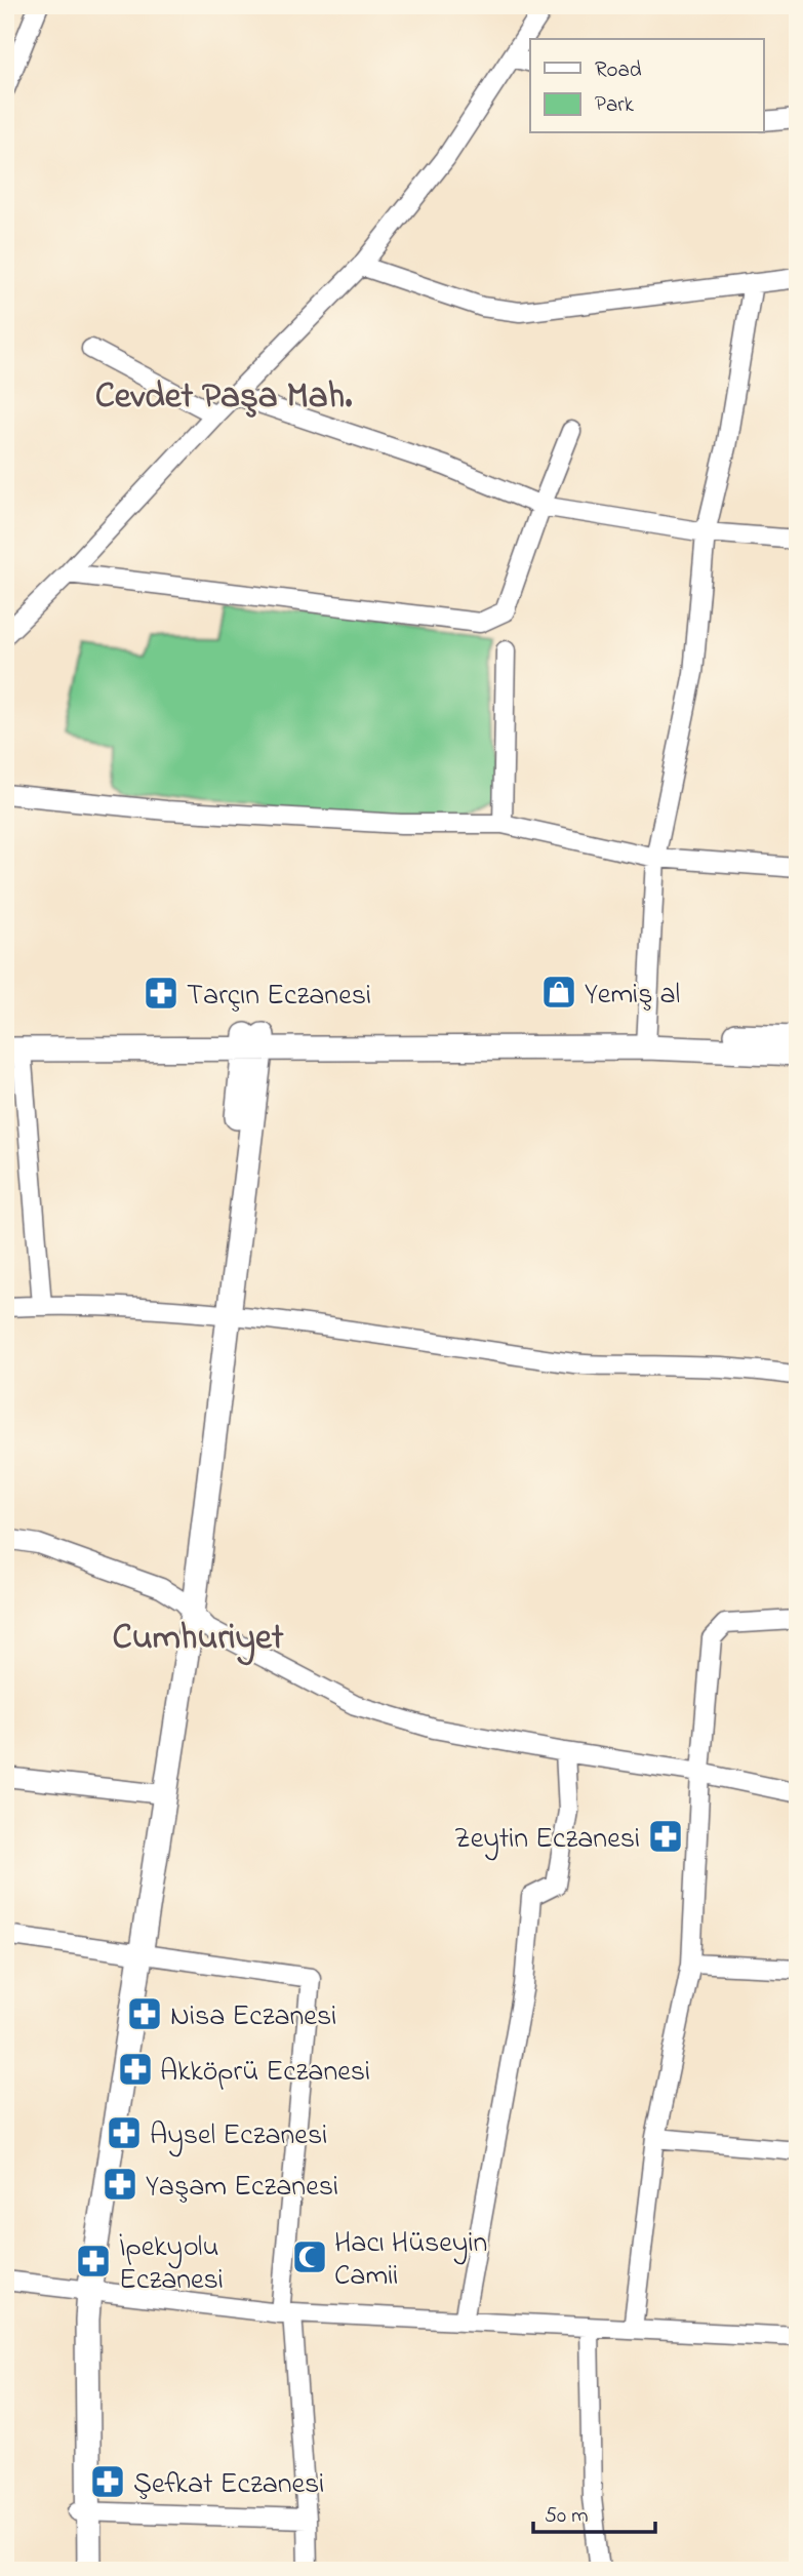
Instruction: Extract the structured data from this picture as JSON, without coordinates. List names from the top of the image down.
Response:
{
  "districts": ["Cevdet Paşa Mah.", "Cumhuriyet"],
  "places": {
    "shop": ["Yemiş al"],
    "pharmacy": [
      "Tarçın Eczanesi",
      "Zeytin Eczanesi",
      "Nisa Eczanesi",
      "Akköprü Eczanesi",
      "Aysel Eczanesi",
      "Yaşam Eczanesi",
      "İpekyolu Eczanesi",
      "Şefkat Eczanesi"
    ],
    "mosque": ["Hacı Hüseyin Camii"]
  },
  "legend": ["Road", "Park"],
  "scale_bar": "50 m"
}
